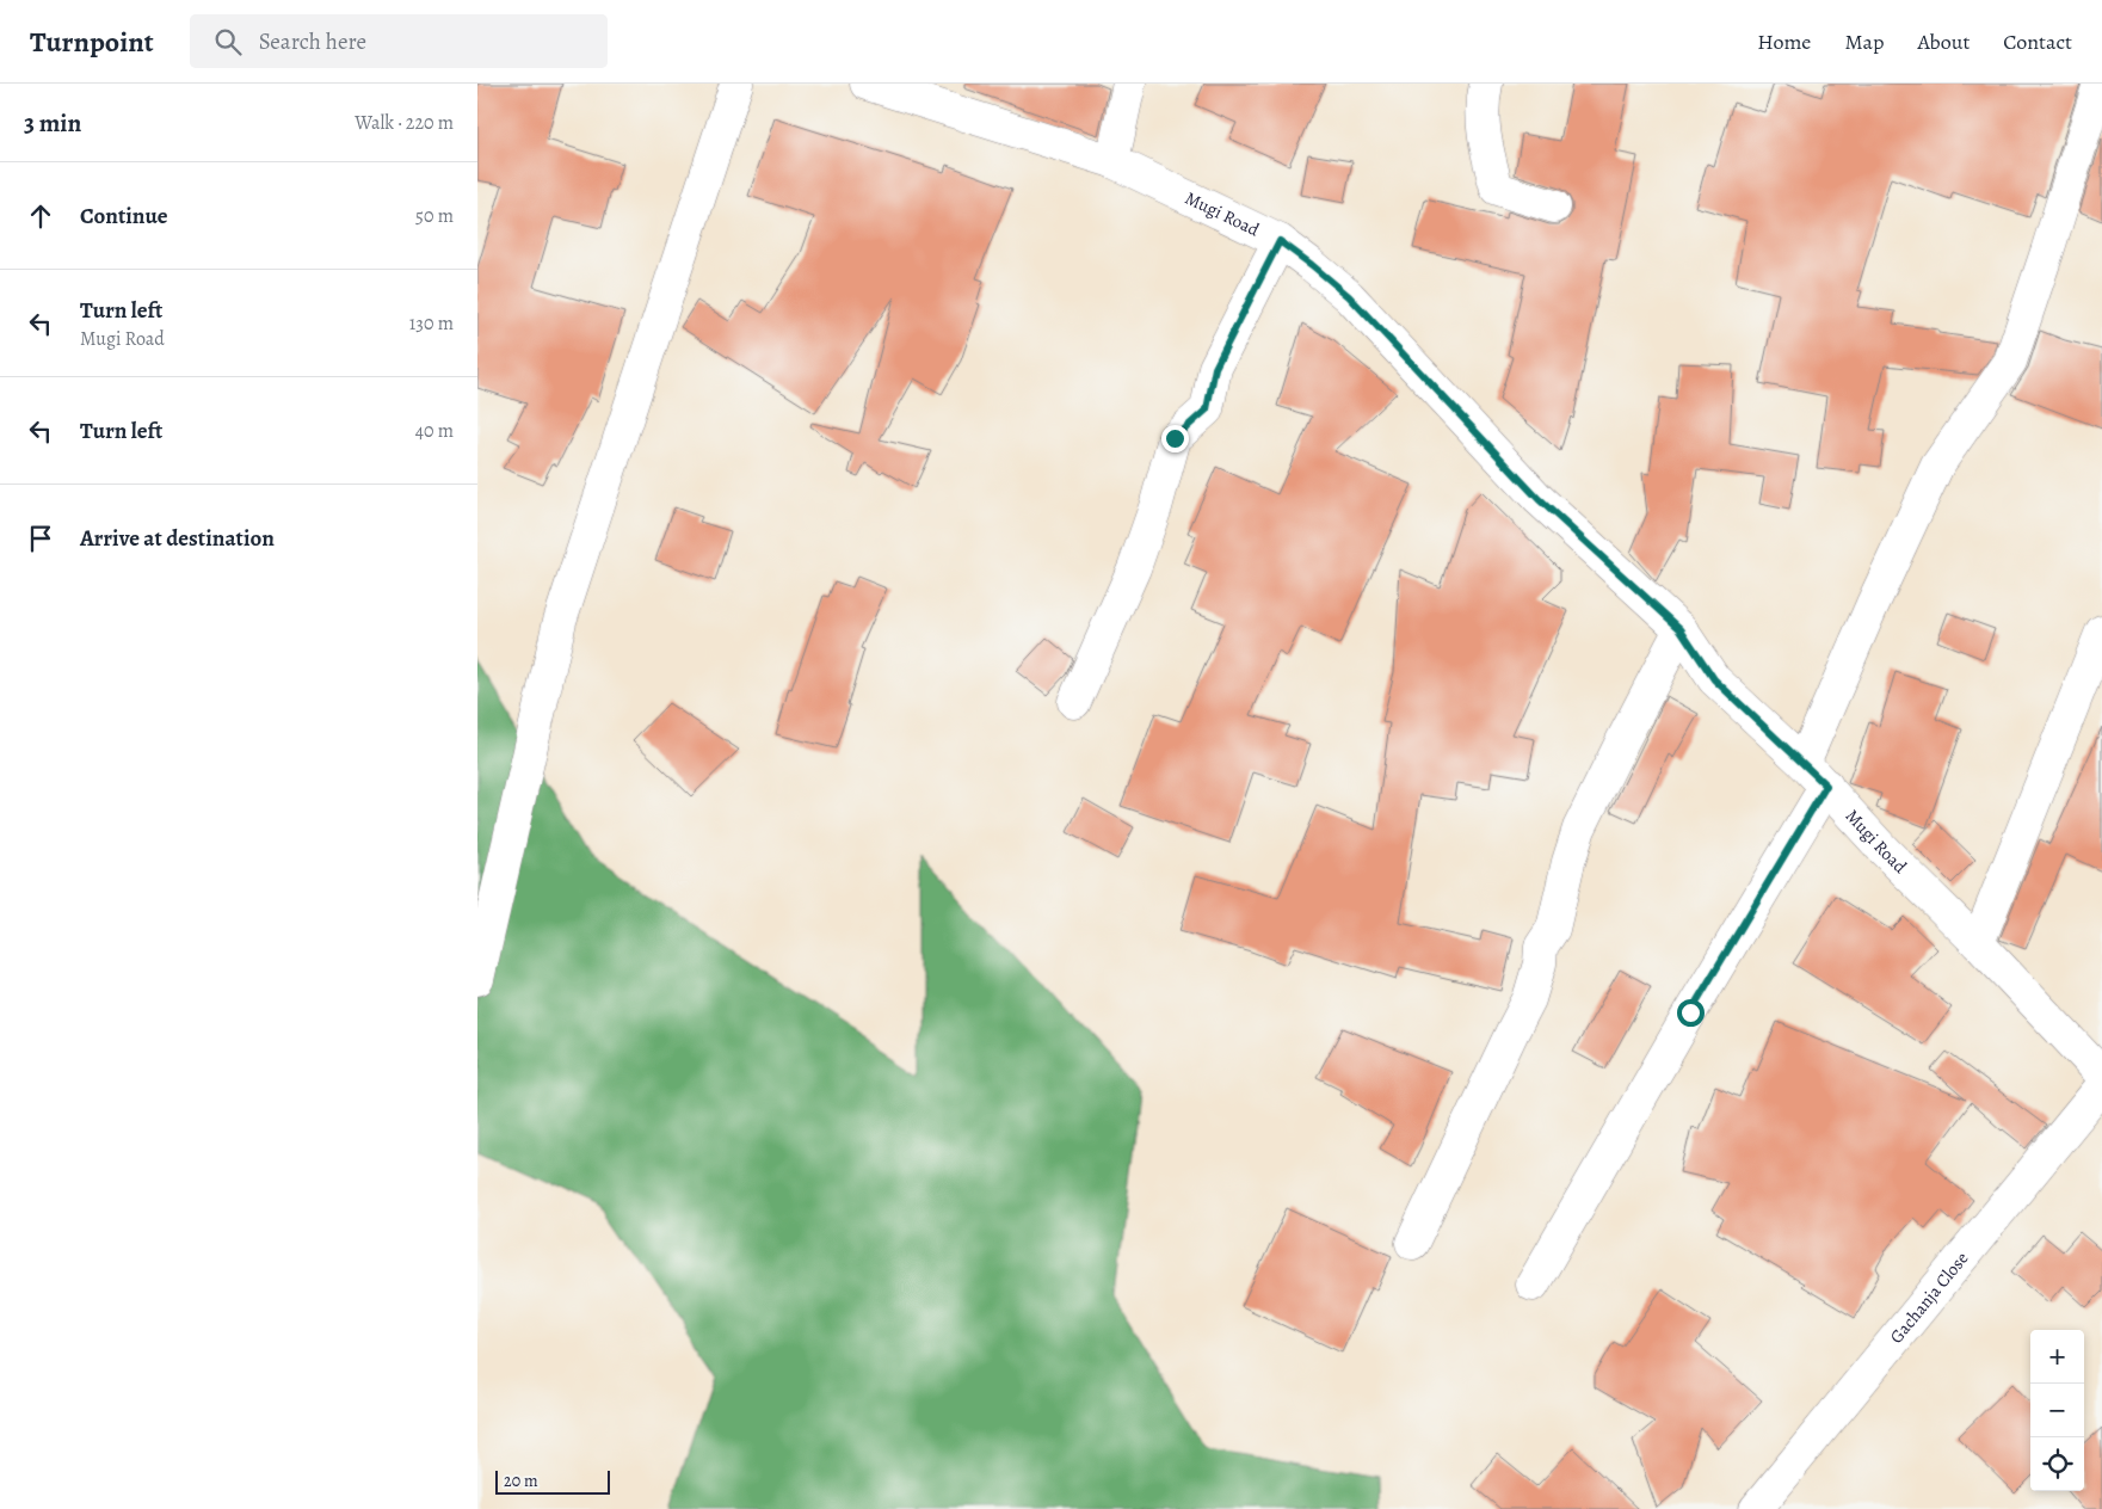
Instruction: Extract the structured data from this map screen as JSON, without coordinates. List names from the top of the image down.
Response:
{
  "streets": {
    "street": ["Mugi Road", "Gachanja Close"]
  },
  "scale_bar": "20 m",
  "page": {
    "header": "Turnpoint",
    "search": "Search here",
    "nav": [
      "Home",
      "Map",
      "About",
      "Contact"
    ],
    "heading": ["3 min", "Walk · 220 m"],
    "list": [
      ["Continue", "50 m"],
      ["Turn left", "Mugi Road", "130 m"],
      ["Turn left", "40 m"],
      "Arrive at destination"
    ],
    "map_buttons": ["+", "−"],
    "scale": "20 m"
  }
}
